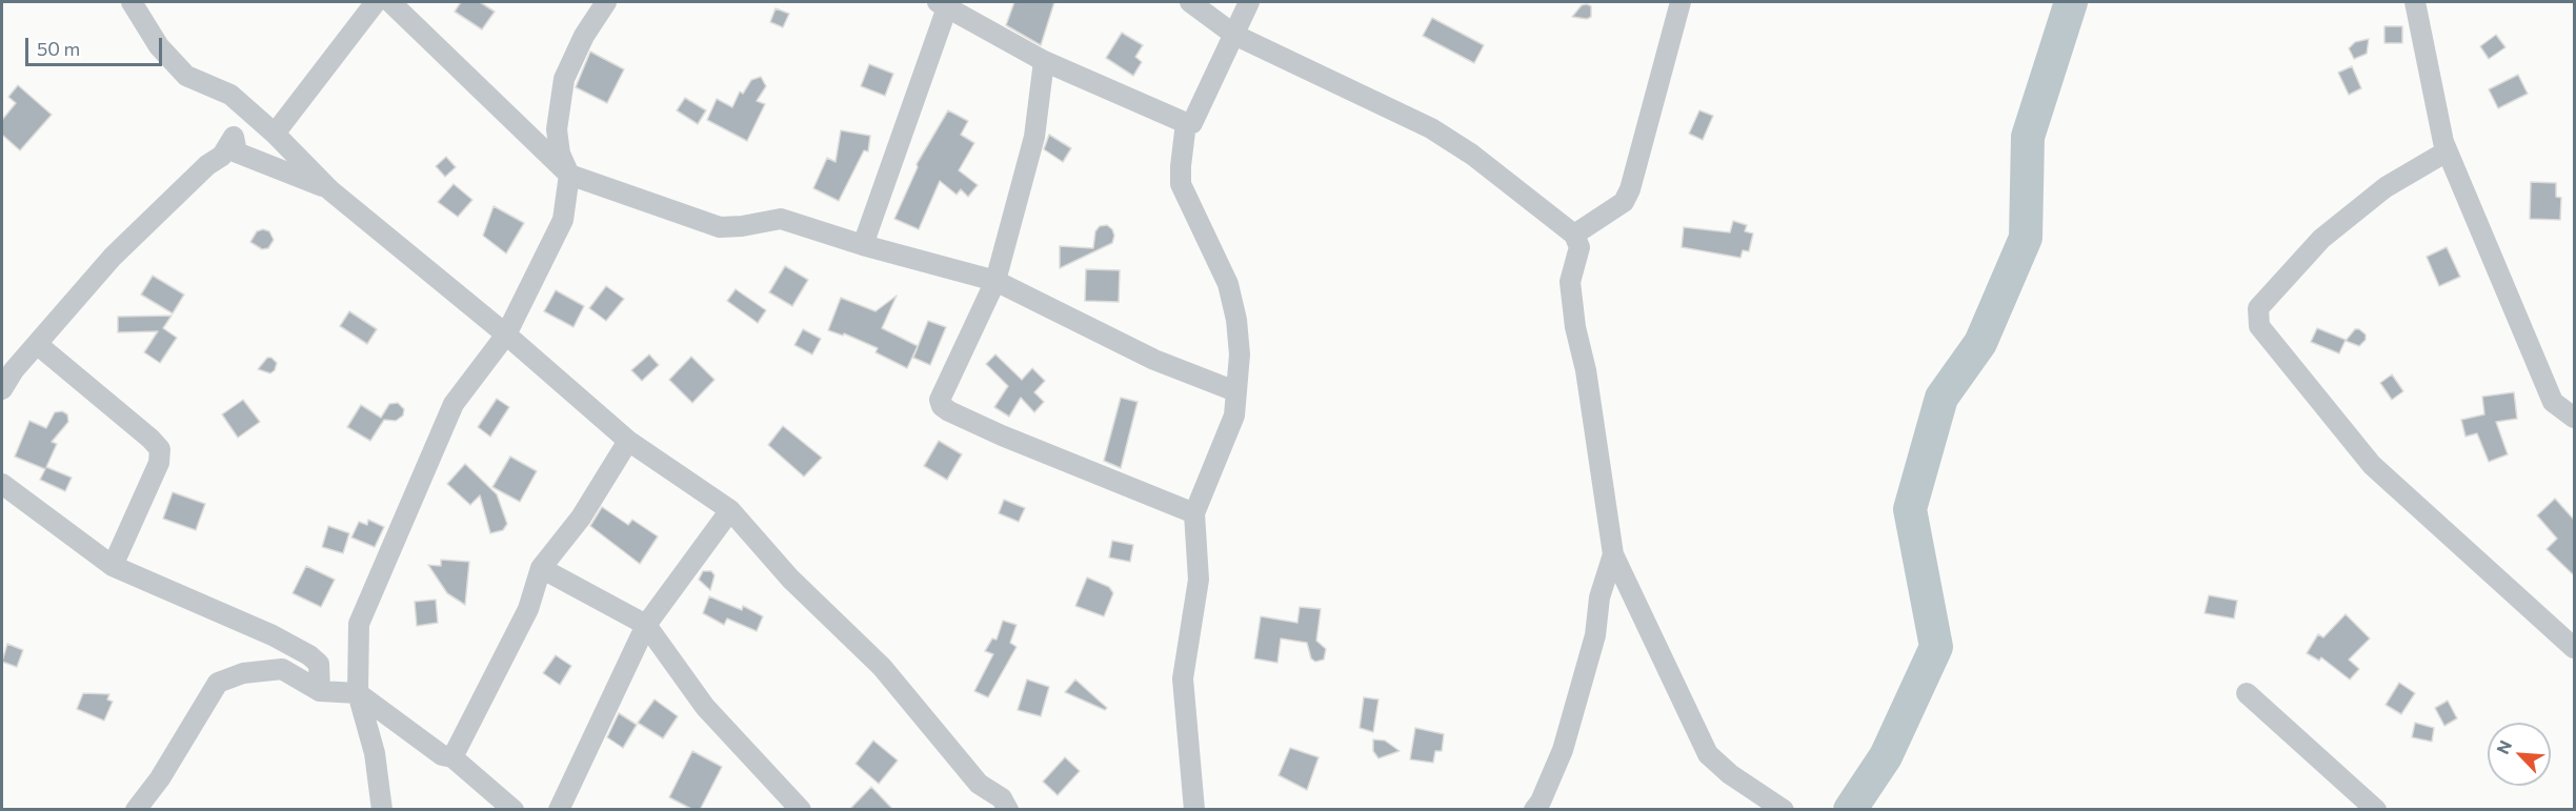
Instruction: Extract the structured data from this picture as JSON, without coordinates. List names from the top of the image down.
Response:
{
  "scale_bar": "50 m",
  "north": "top left"
}
